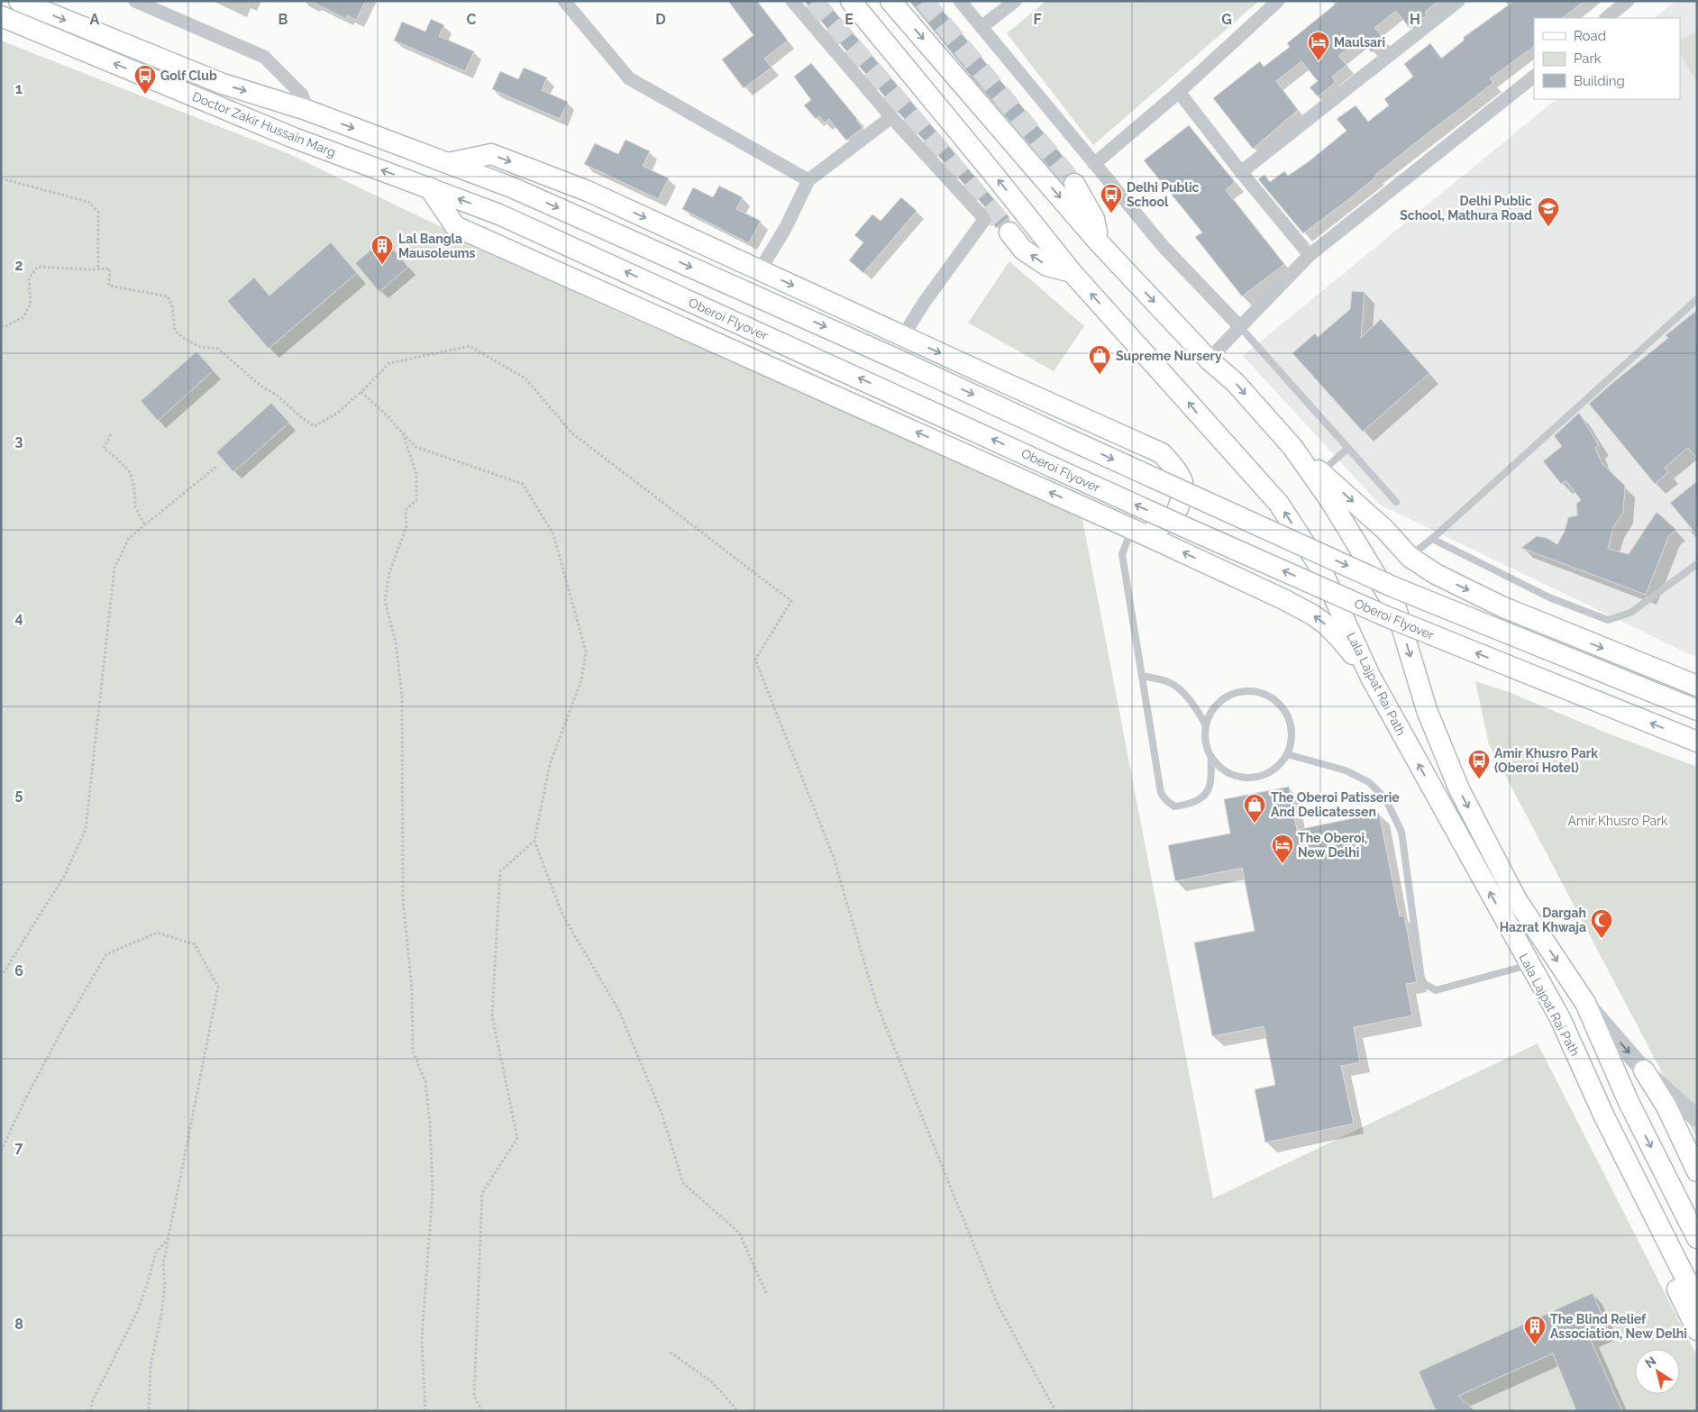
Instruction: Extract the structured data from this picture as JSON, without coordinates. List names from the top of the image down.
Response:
{
  "streets": {
    "main road": ["Doctor Zakir Hussain Marg", "Oberoi Flyover", "Lala Lajpat Rai Path"]
  },
  "crossings": [
    ["Doctor Zakir Hussain Marg", "Oberoi Flyover"]
  ],
  "parks": ["Amir Khusro Park"],
  "places": {
    "hotel": ["Maulsari", "The Oberoi, New Delhi"],
    "bus stop": ["Golf Club", "Delhi Public School", "Amir Khusro Park (Oberoi Hotel)"],
    "school or university": ["Delhi Public School, Mathura Road"],
    "building": ["Lal Bangla Mausoleums", "The Blind Relief Association, New Delhi"],
    "shop": ["Supreme Nursery", "The Oberoi Patisserie And Delicatessen"],
    "mosque": ["Dargah Hazrat Khwaja"]
  },
  "legend": ["Road", "Park", "Building"],
  "north": "top left",
  "grid": {
    "columns": [
      "A",
      "B",
      "C",
      "D",
      "E",
      "F",
      "G",
      "H"
    ],
    "rows": [
      "1",
      "2",
      "3",
      "4",
      "5",
      "6",
      "7",
      "8"
    ]
  }
}
